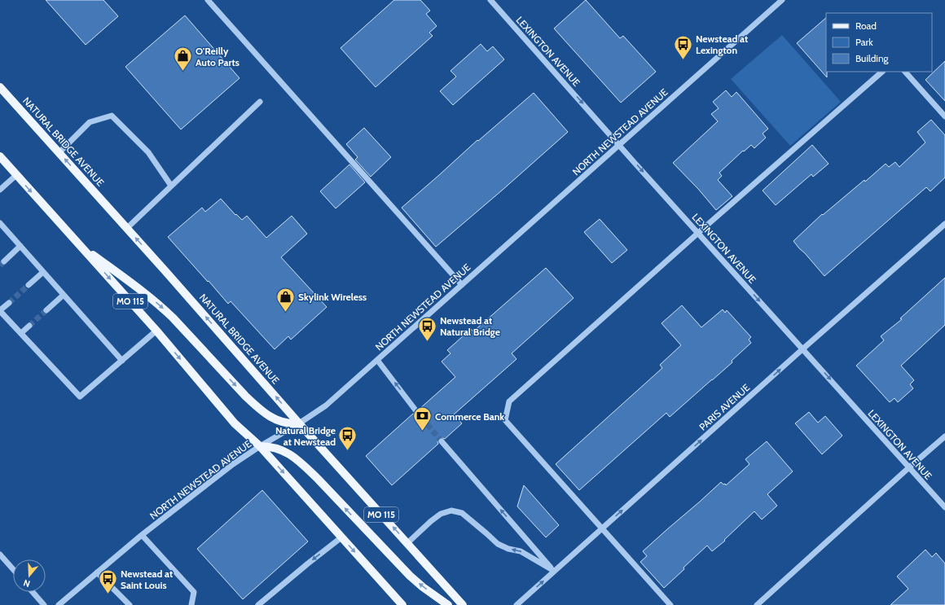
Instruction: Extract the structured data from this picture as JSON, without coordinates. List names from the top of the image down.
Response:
{
  "streets": {
    "main road": ["NATURAL BRIDGE AVENUE", "MO 115"],
    "street": ["LEXINGTON AVENUE", "NORTH NEWSTEAD AVENUE", "PARIS AVENUE"]
  },
  "crossings": [
    ["LEXINGTON AVENUE", "NORTH NEWSTEAD AVENUE"],
    ["LEXINGTON AVENUE", "PARIS AVENUE"],
    ["NORTH NEWSTEAD AVENUE", "NATURAL BRIDGE AVENUE"],
    ["NORTH NEWSTEAD AVENUE", "MO 115"]
  ],
  "one_way": ["LEXINGTON AVENUE", "PARIS AVENUE"],
  "places": {
    "bus stop": [
      "Newstead at Lexington",
      "Newstead at Natural Bridge",
      "Natural Bridge at Newstead",
      "Newstead at Saint Louis"
    ],
    "shop": ["O'Reilly Auto Parts", "Skylink Wireless"],
    "bank": ["Commerce Bank"]
  },
  "legend": ["Road", "Park", "Building"],
  "north": "bottom"
}
